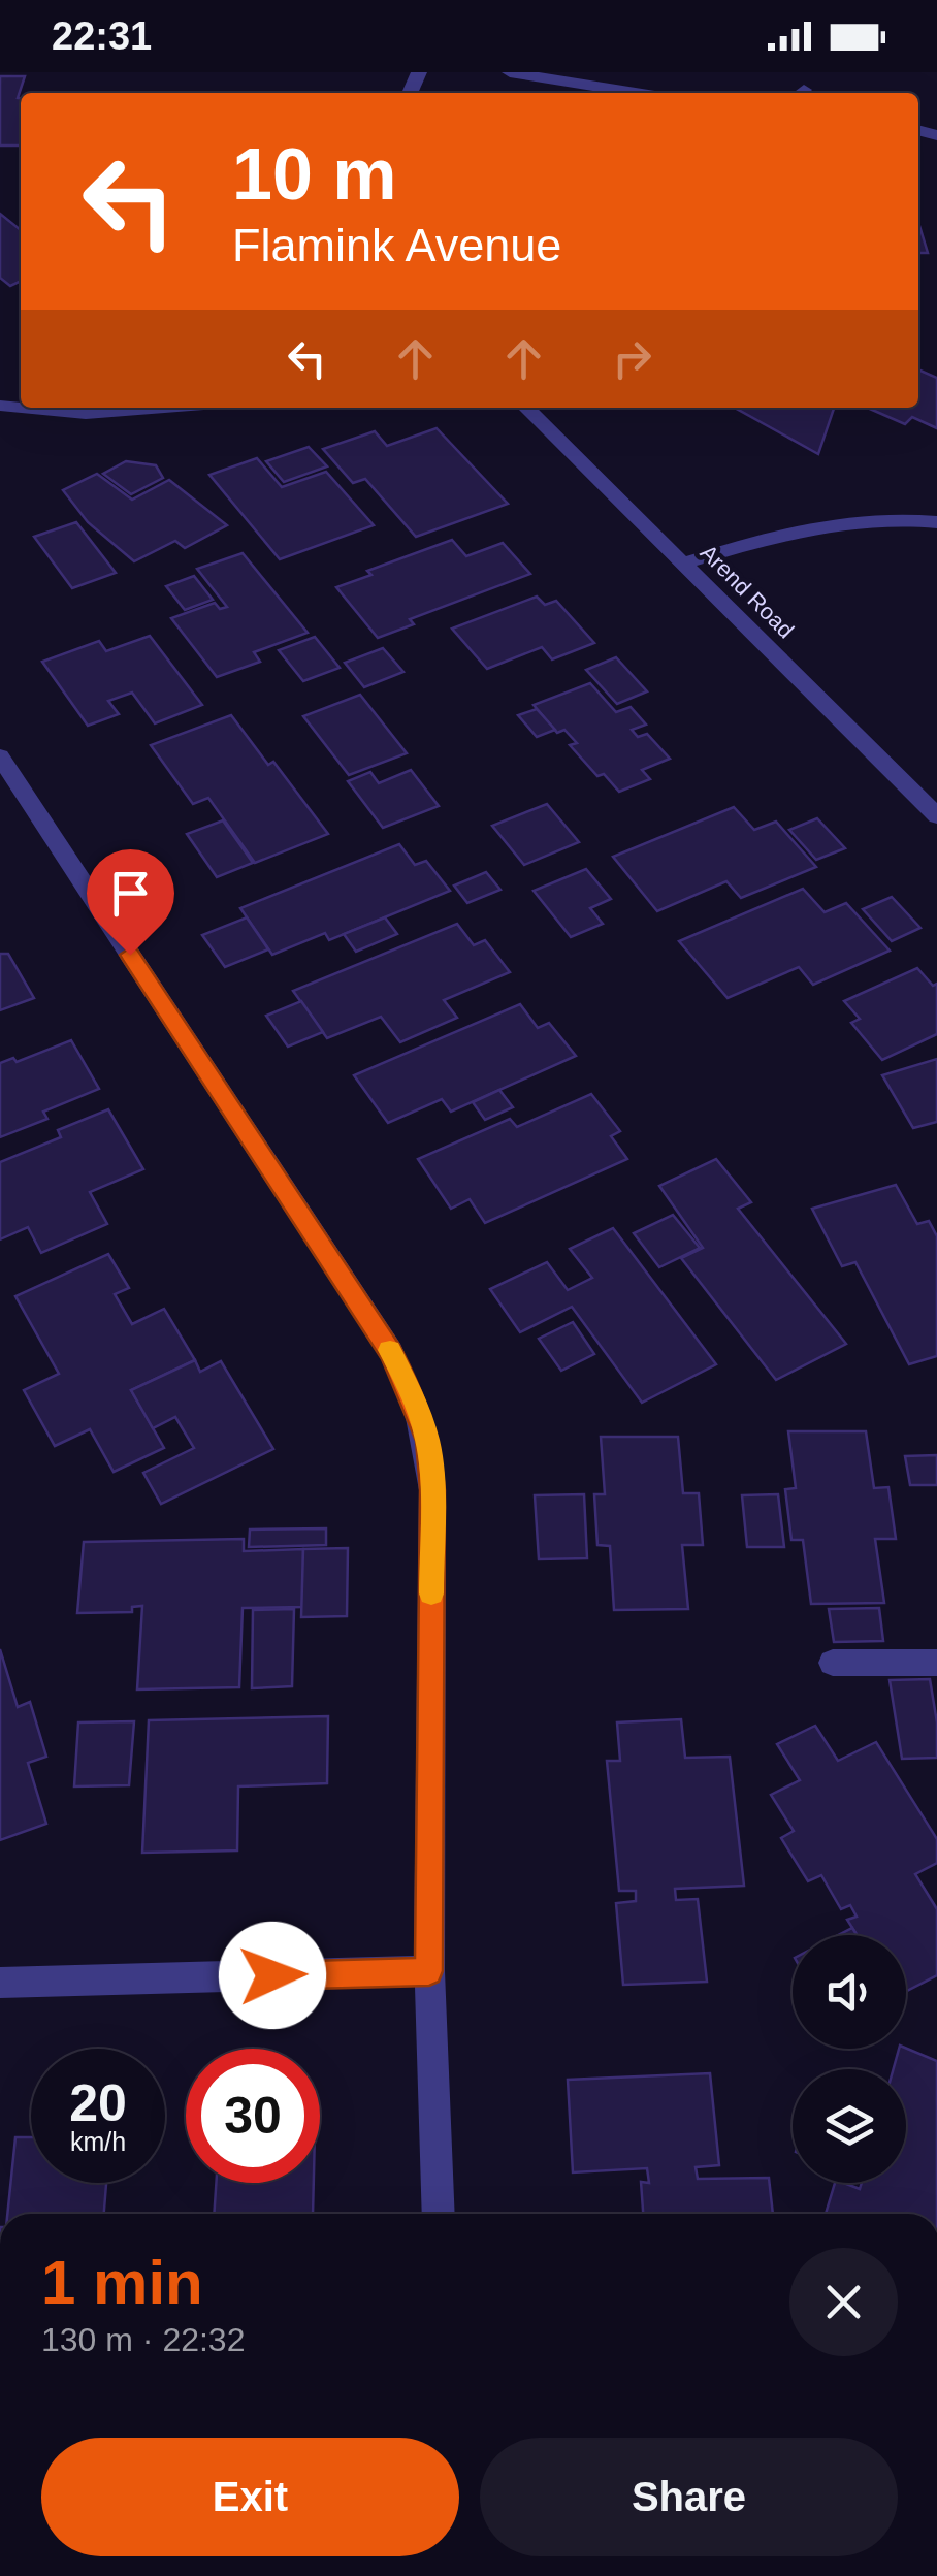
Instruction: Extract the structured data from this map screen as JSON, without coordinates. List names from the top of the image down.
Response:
{
  "streets": {
    "street": ["Arend Road"]
  },
  "page": {
    "status": "22:31",
    "turn": ["10 m", "Flamink Avenue"],
    "speed": "20 km/h",
    "limit": "30",
    "heading": ["1 min", "130 m · 22:32"],
    "buttons": ["Exit", "Share"]
  }
}
